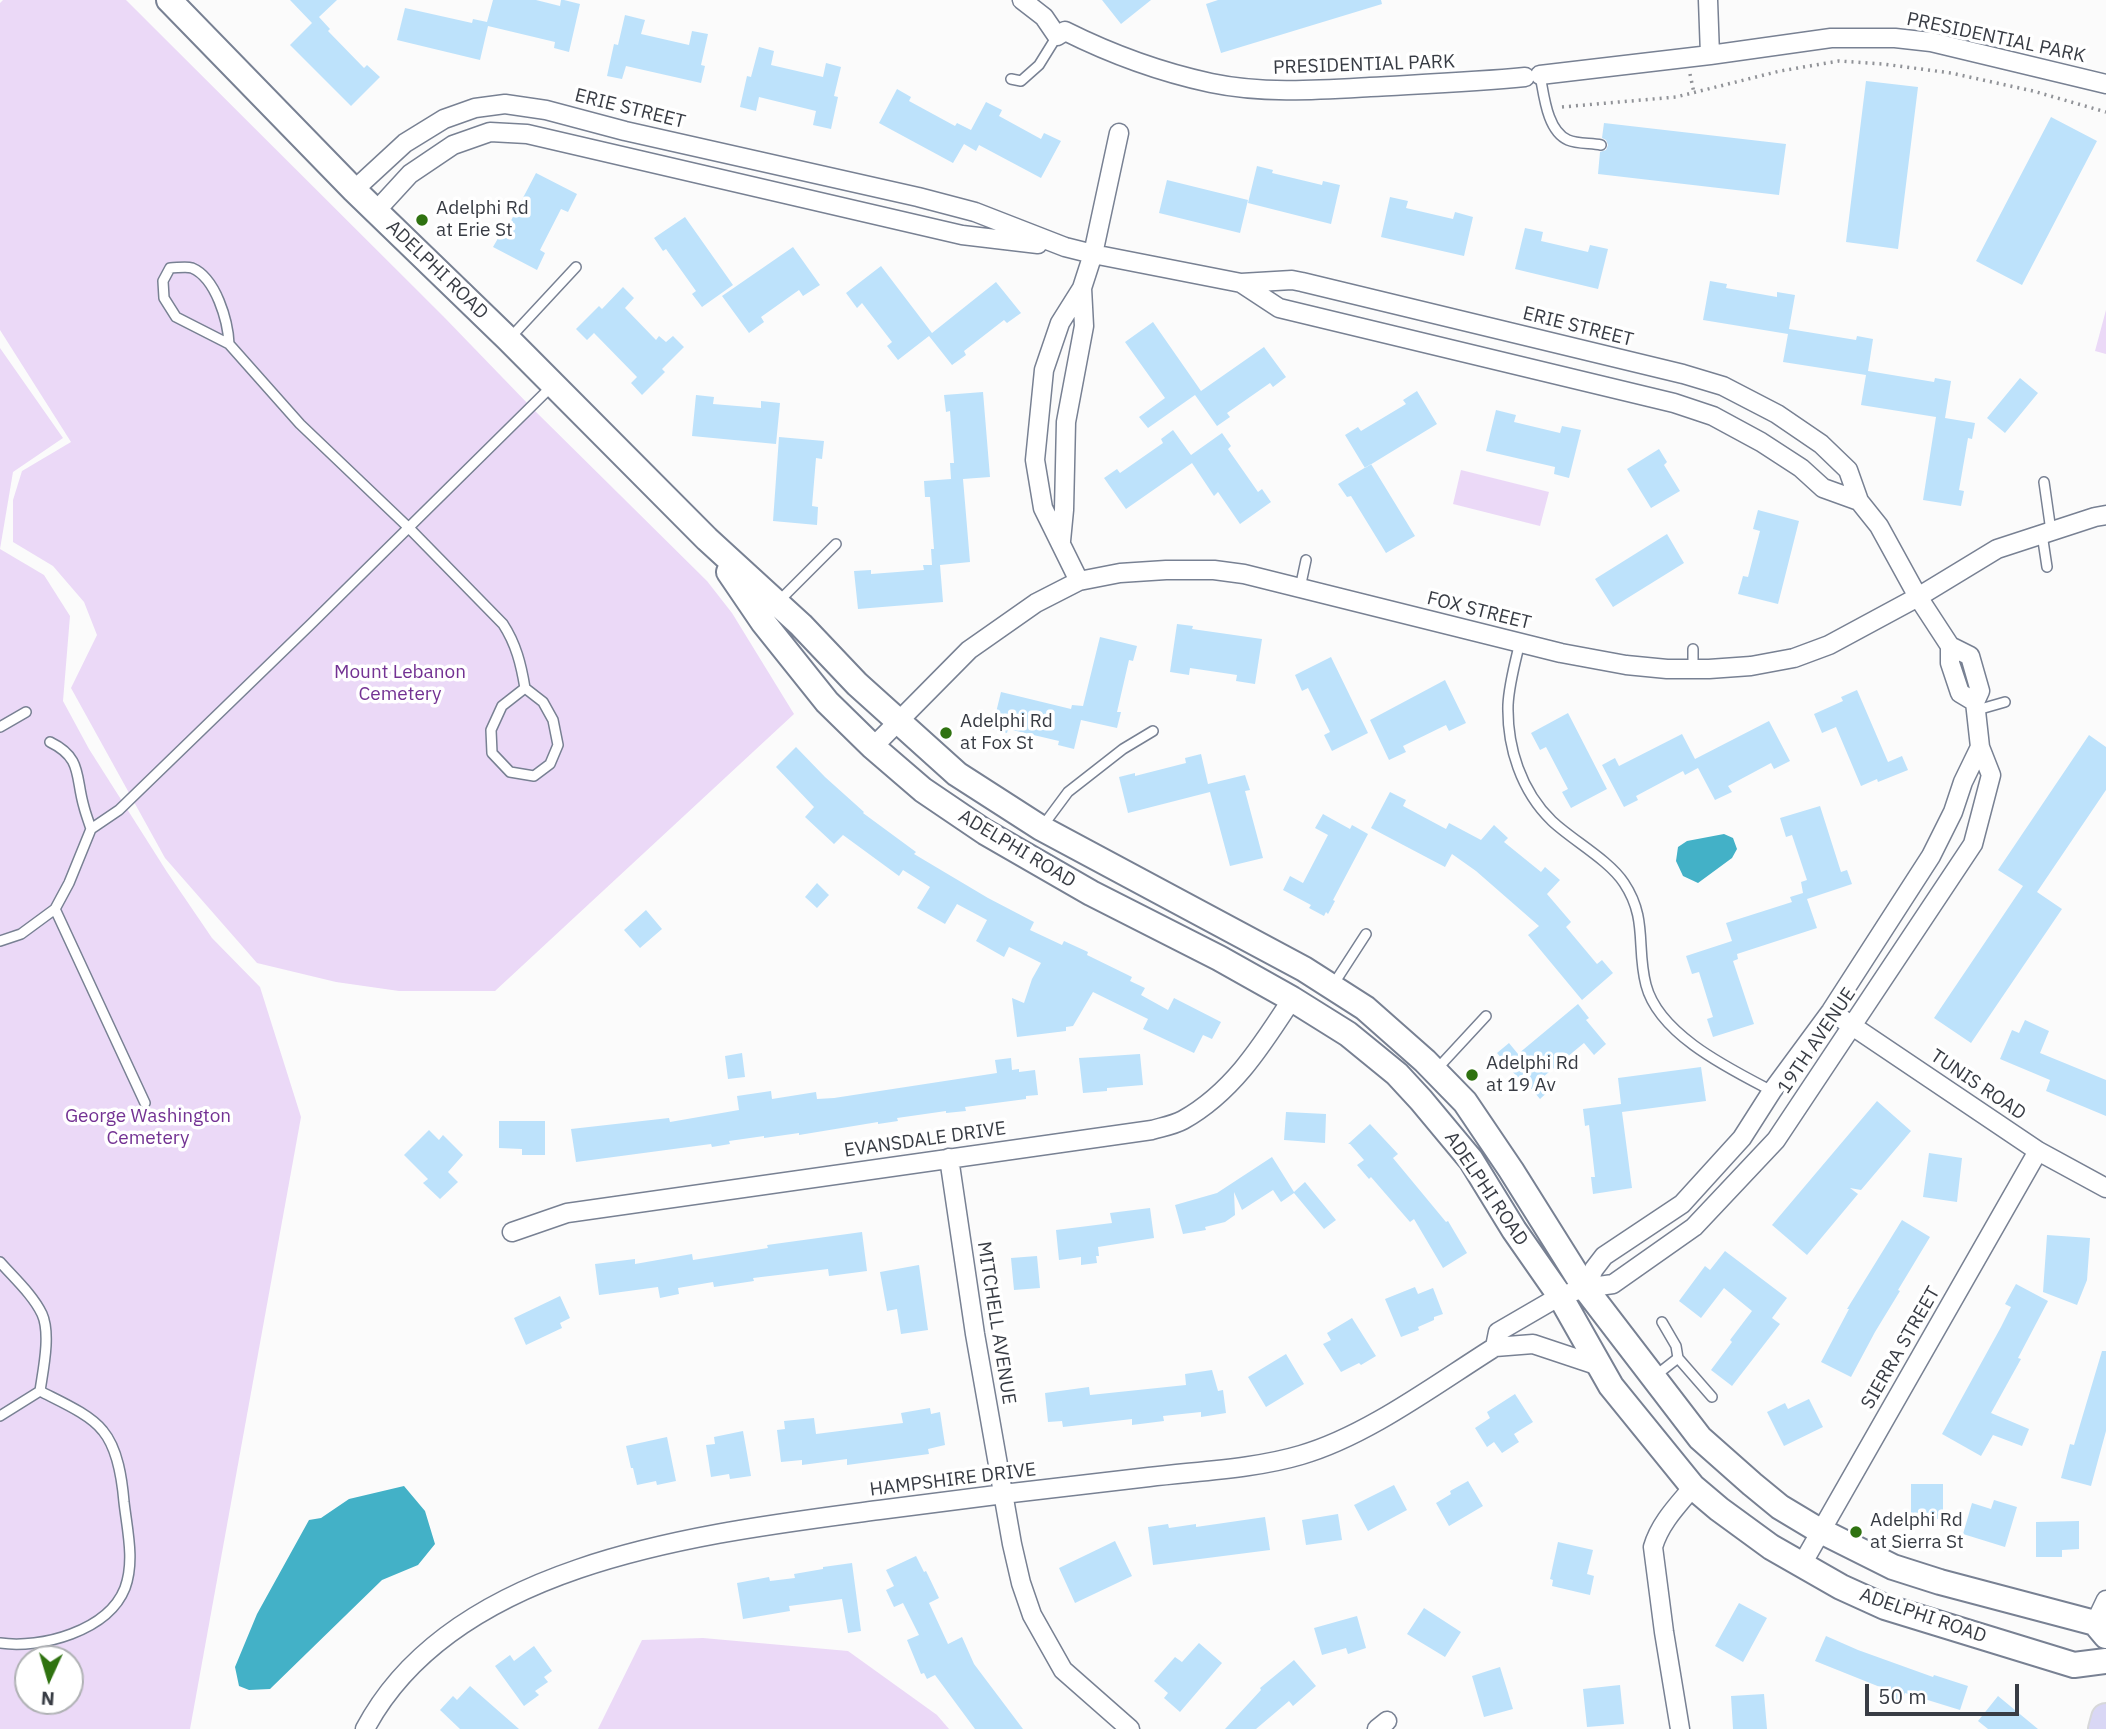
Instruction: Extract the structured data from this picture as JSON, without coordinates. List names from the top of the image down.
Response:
{
  "streets": {
    "main road": ["ADELPHI ROAD"],
    "street": [
      "PRESIDENTIAL PARK",
      "ERIE STREET",
      "FOX STREET",
      "19TH AVENUE",
      "TUNIS ROAD",
      "EVANSDALE DRIVE",
      "MITCHELL AVENUE",
      "SIERRA STREET",
      "HAMPSHIRE DRIVE"
    ]
  },
  "crossings": [
    ["ERIE STREET", "ADELPHI ROAD"],
    ["ERIE STREET", "FOX STREET"],
    ["ADELPHI ROAD", "FOX STREET"],
    ["ADELPHI ROAD", "19TH AVENUE"],
    ["ADELPHI ROAD", "EVANSDALE DRIVE"],
    ["ADELPHI ROAD", "SIERRA STREET"],
    ["ADELPHI ROAD", "HAMPSHIRE DRIVE"],
    ["19TH AVENUE", "TUNIS ROAD"],
    ["19TH AVENUE", "HAMPSHIRE DRIVE"],
    ["TUNIS ROAD", "SIERRA STREET"],
    ["EVANSDALE DRIVE", "MITCHELL AVENUE"],
    ["MITCHELL AVENUE", "HAMPSHIRE DRIVE"]
  ],
  "parks": ["Mount Lebanon Cemetery", "George Washington Cemetery"],
  "places": [
    "Adelphi Rd at Erie St",
    "Adelphi Rd at Fox St",
    "Adelphi Rd at 19 Av",
    "Adelphi Rd at Sierra St"
  ],
  "scale_bar": "50 m",
  "north": "bottom"
}
